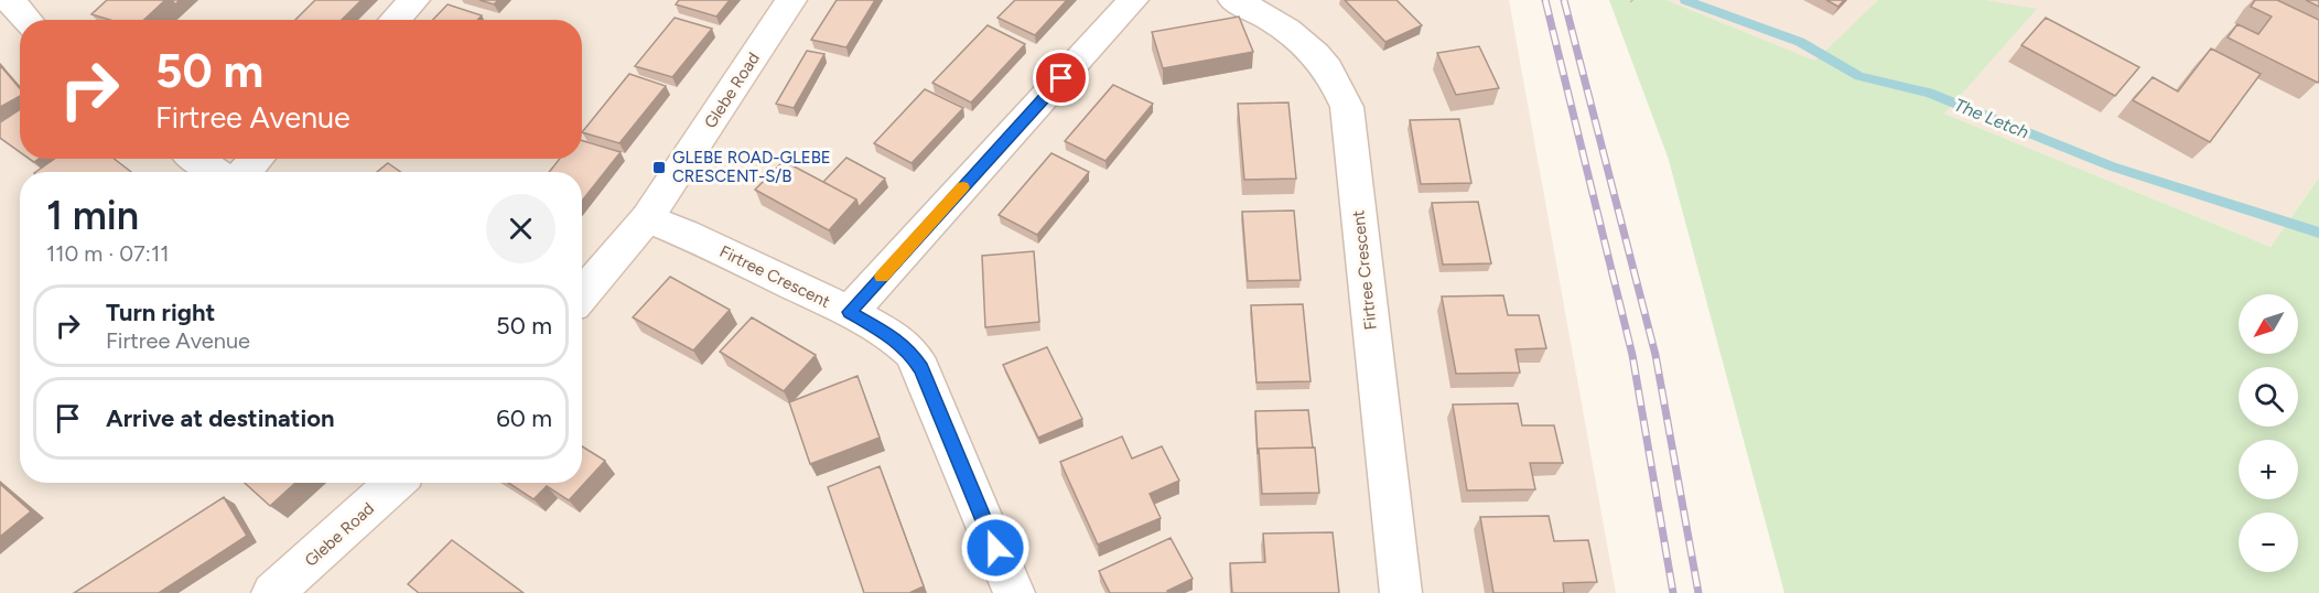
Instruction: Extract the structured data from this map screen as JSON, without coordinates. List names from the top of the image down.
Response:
{
  "streets": {
    "street": ["Glebe Road", "Firtree Crescent"]
  },
  "crossings": [
    ["Glebe Road", "Firtree Crescent"]
  ],
  "water": ["The Letch"],
  "places": {
    "transit": ["GLEBE ROAD-GLEBE CRESCENT-S/B"]
  },
  "north": "bottom left",
  "page": {
    "turn": ["50 m", "Firtree Avenue"],
    "heading": ["1 min", "110 m · 07:11"],
    "list": [
      {
        "name": "Turn right",
        "note": "Firtree Avenue",
        "value": "50 m"
      },
      {
        "name": "Arrive at destination",
        "value": "60 m"
      }
    ],
    "map_buttons": ["+", "−"]
  }
}
